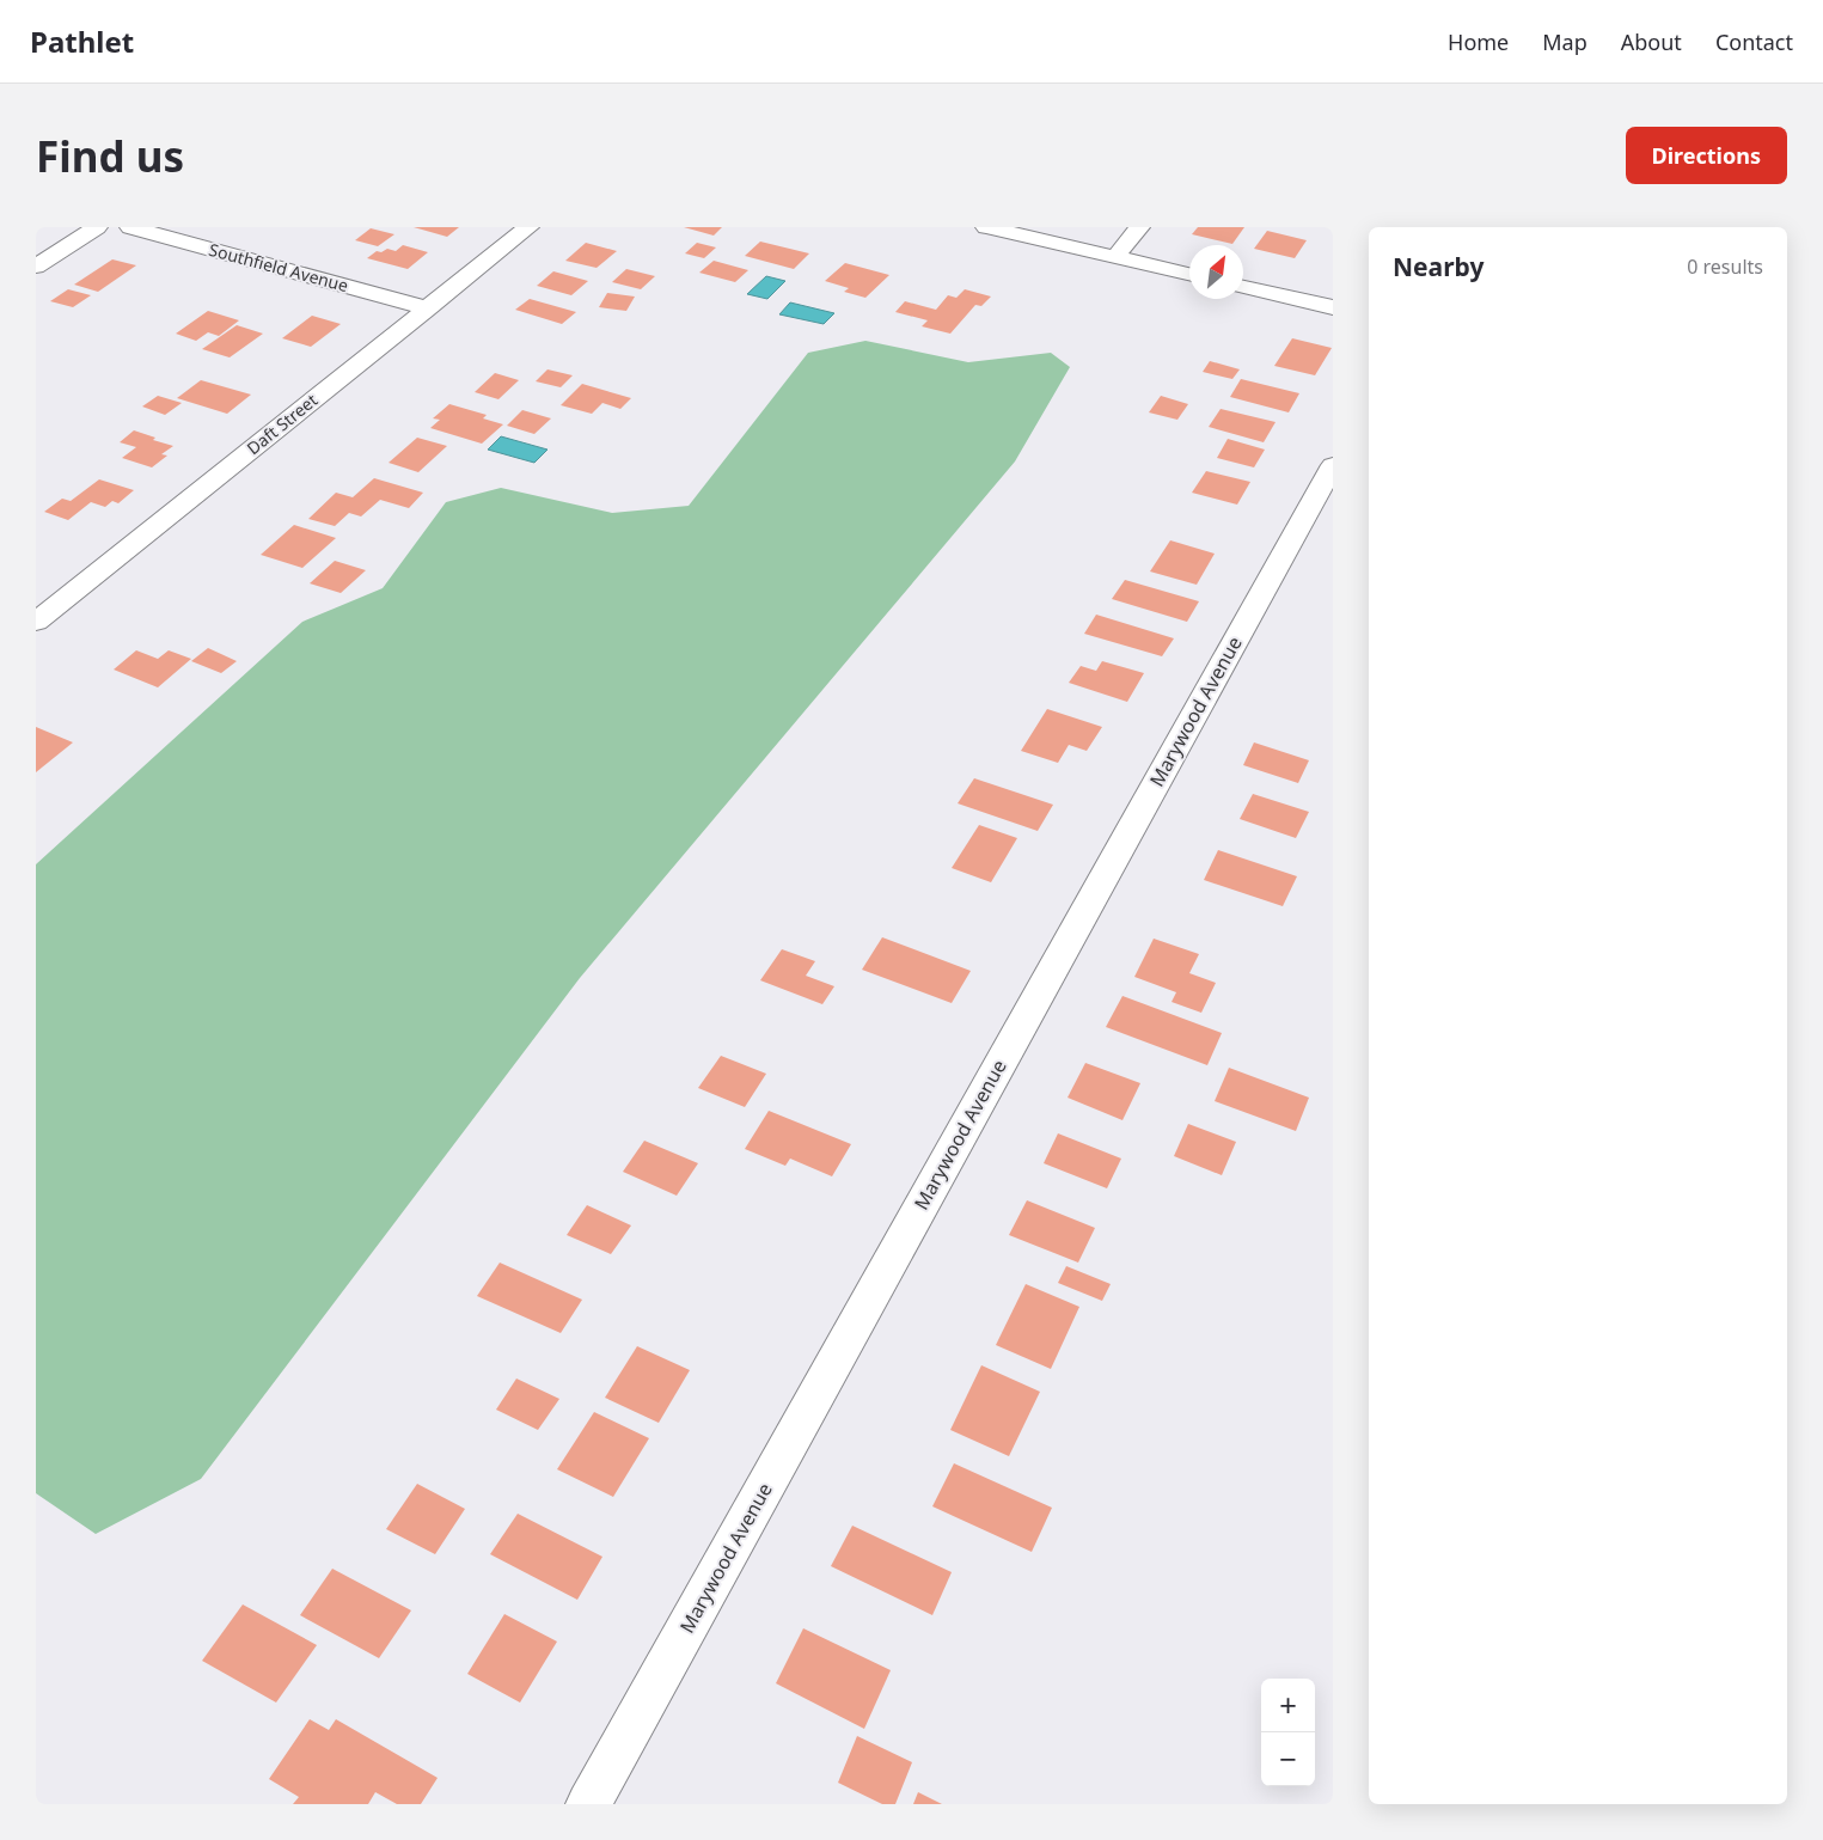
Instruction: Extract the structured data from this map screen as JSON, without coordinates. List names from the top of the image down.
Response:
{
  "streets": {
    "street": ["Southfield Avenue", "Daft Street", "Marywood Avenue"]
  },
  "crossings": [
    ["Southfield Avenue", "Daft Street"]
  ],
  "north": "top right",
  "page": {
    "header": "Pathlet",
    "nav": [
      "Home",
      "Map",
      "About",
      "Contact"
    ],
    "buttons": "Directions",
    "title": "Find us",
    "heading": ["Nearby", "0 results"],
    "map_buttons": ["+", "−"]
  }
}
